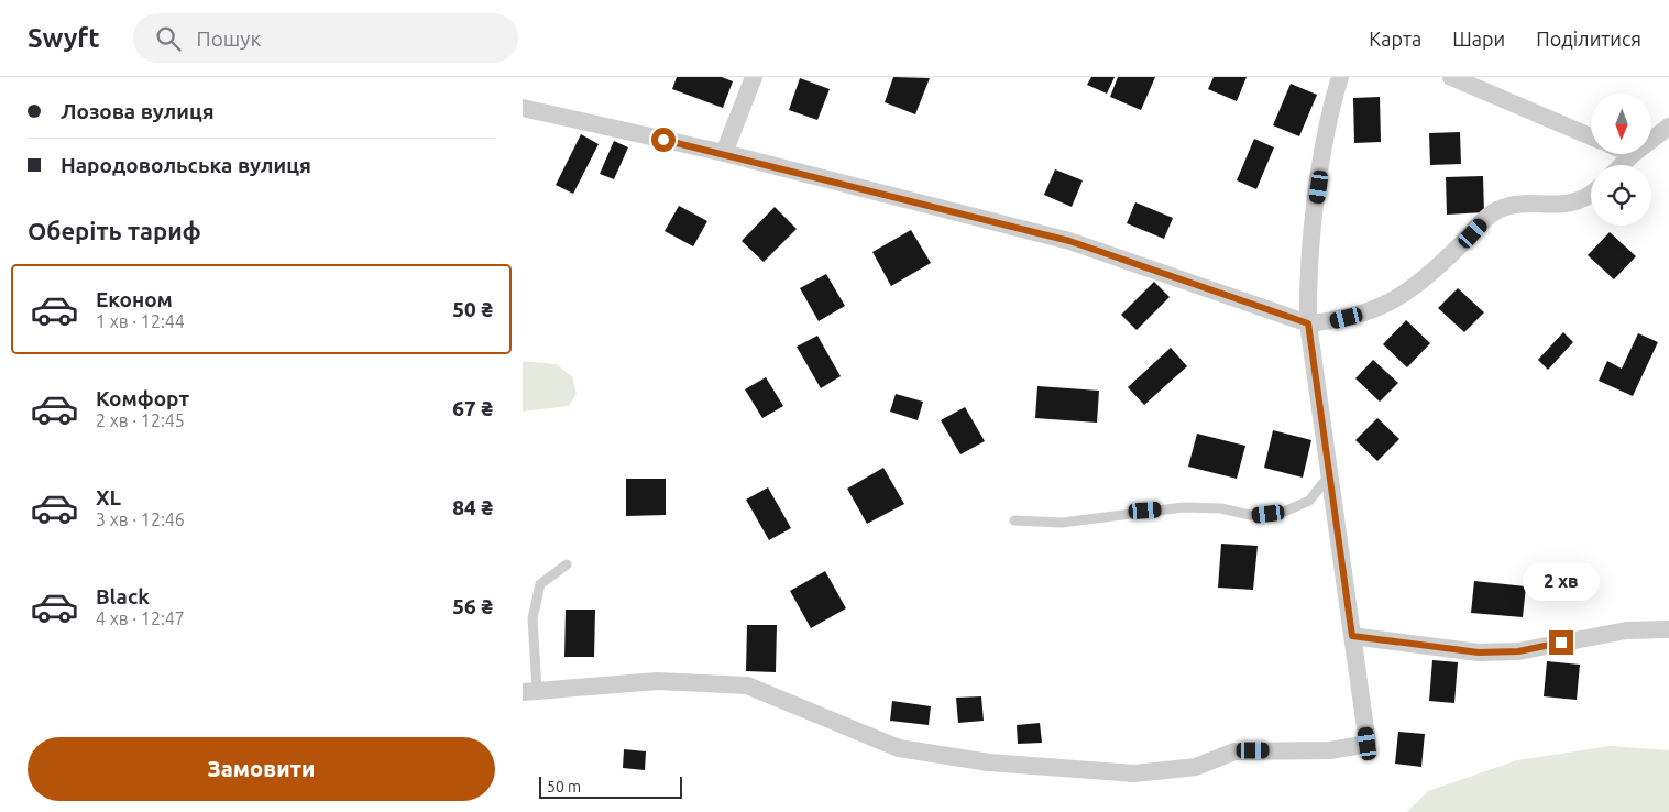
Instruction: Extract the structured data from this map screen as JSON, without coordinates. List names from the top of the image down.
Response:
{
  "scale_bar": "50 m",
  "north": "bottom",
  "page": {
    "header": "Swyft",
    "search": "Пошук",
    "nav": ["Карта", "Шари", "Поділитися"],
    "banner": ["Лозова вулиця", "Народовольська вулиця"],
    "heading": "Оберіть тариф",
    "list": [
      {
        "name": "Економ",
        "note": "1 хв · 12:44",
        "value": "50 ₴"
      },
      {
        "name": "Комфорт",
        "note": "2 хв · 12:45",
        "value": "67 ₴"
      },
      {
        "name": "XL",
        "note": "3 хв · 12:46",
        "value": "84 ₴"
      },
      {
        "name": "Black",
        "note": "4 хв · 12:47",
        "value": "56 ₴"
      }
    ],
    "bubble": "2 хв",
    "buttons": "Замовити",
    "scale": "50 m"
  }
}
